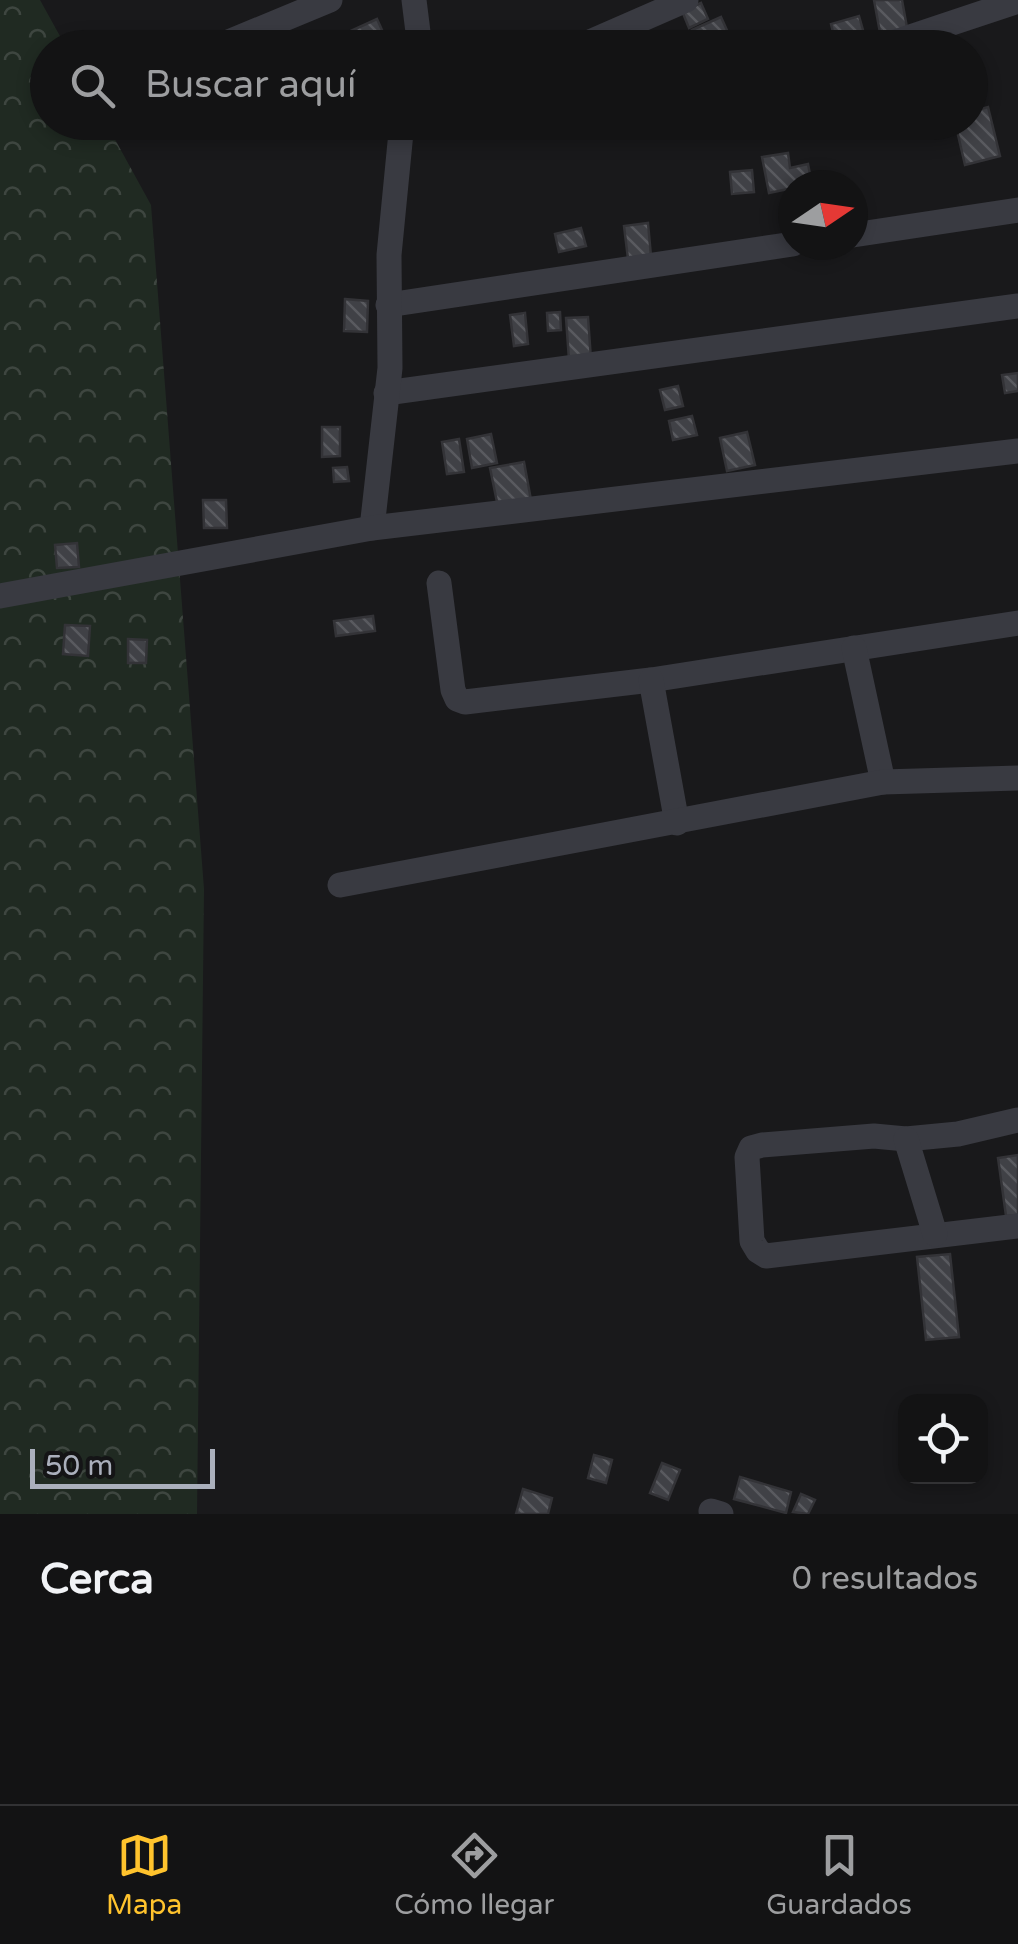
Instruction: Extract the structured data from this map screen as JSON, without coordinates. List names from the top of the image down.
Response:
{
  "scale_bar": "50 m",
  "north": "right",
  "page": {
    "search": "Buscar aquí",
    "scale": "50 m",
    "heading": ["Cerca", "0 resultados"],
    "nav": ["Mapa", "Cómo llegar", "Guardados"]
  }
}
